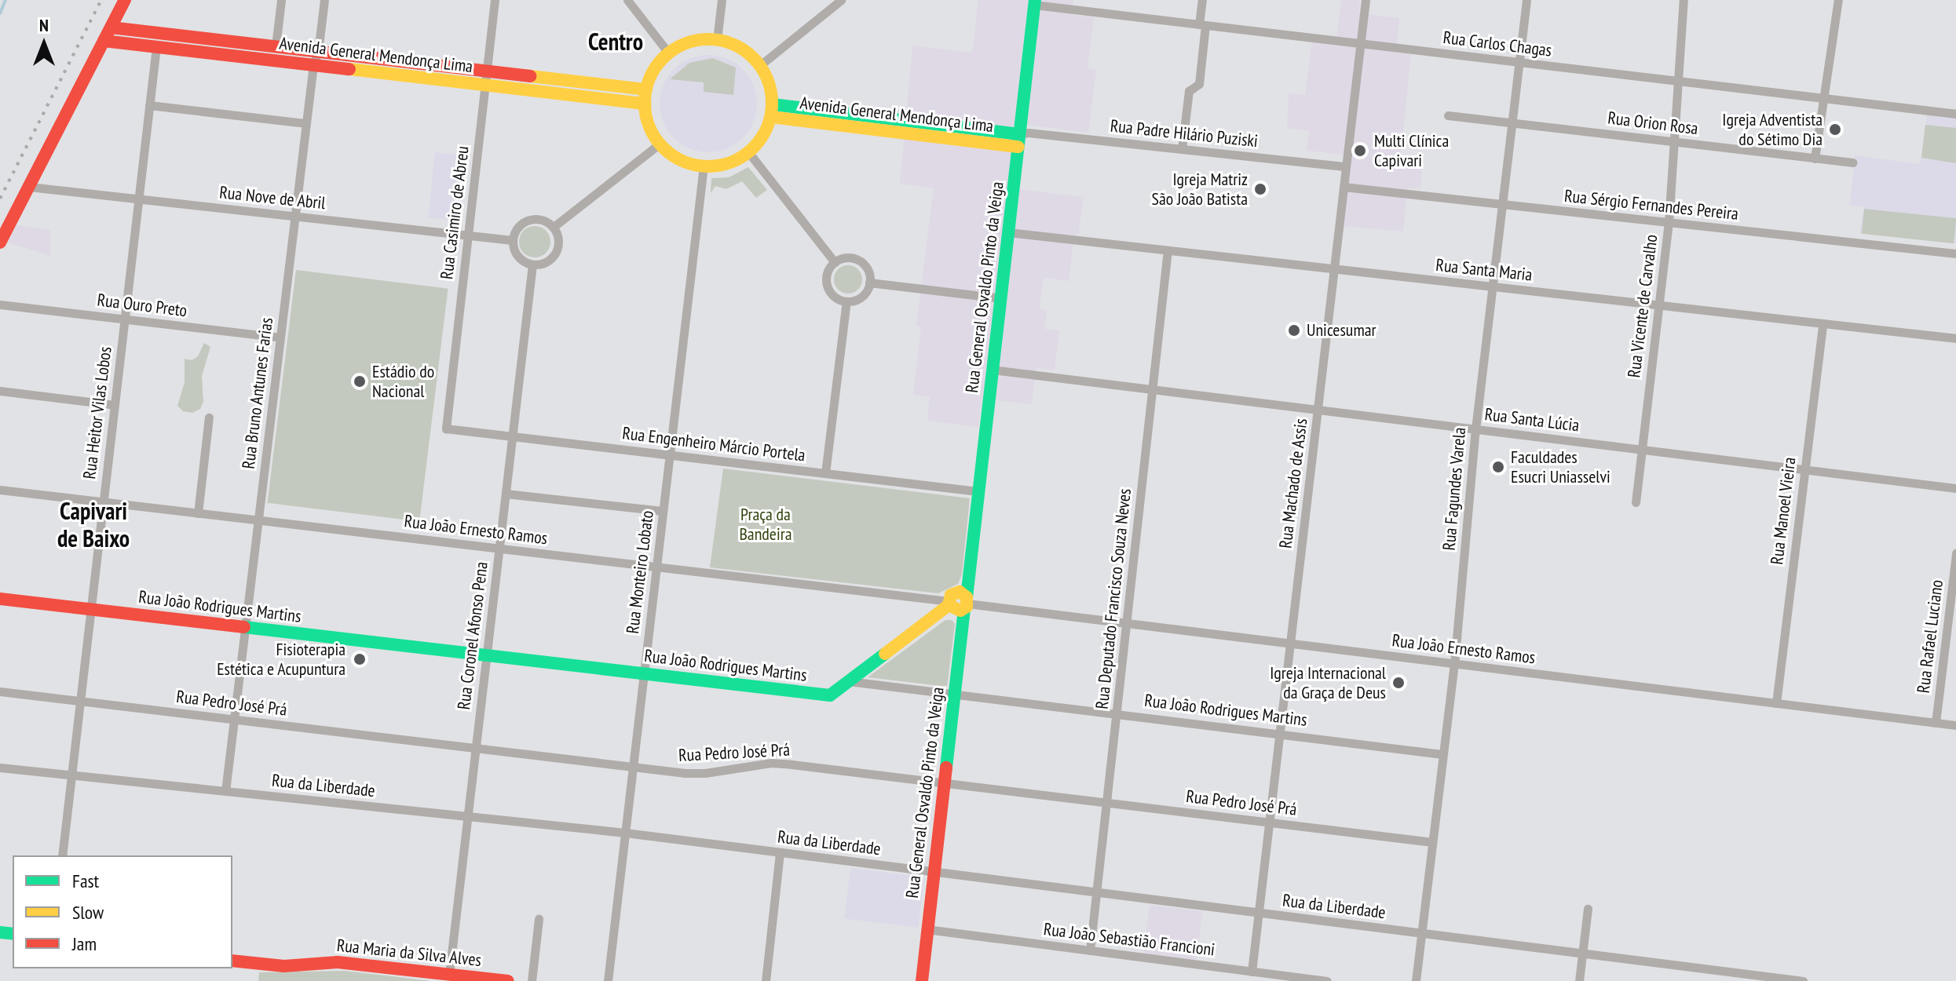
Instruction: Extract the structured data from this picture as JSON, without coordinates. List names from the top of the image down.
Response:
{
  "streets": {
    "street": [
      "Rua Carlos Chagas",
      "Avenida General Mendonça Lima",
      "Rua Orion Rosa",
      "Rua Padre Hilário Puziski",
      "Rua Nove de Abril",
      "Rua Sérgio Fernandes Pereira",
      "Rua Casimiro de Abreu",
      "Rua Santa Maria",
      "Rua General Osvaldo Pinto da Veiga",
      "Rua Ouro Preto",
      "Rua Vicente de Carvalho",
      "Rua Bruno Antunes Farias",
      "Rua Heitor Vilas Lobos",
      "Rua Santa Lúcia",
      "Rua Engenheiro Márcio Portela",
      "Rua Machado de Assis",
      "Rua Fagundes Varela",
      "Rua Manoel Vieira",
      "Rua João Ernesto Ramos",
      "Rua Monteiro Lobato",
      "Rua Deputado Francisco Souza Neves",
      "Rua João Rodrigues Martins",
      "Rua Coronel Afonso Pena",
      "Rua Rafael Luciano",
      "Rua Pedro José Prá",
      "Rua da Liberdade",
      "Rua João Sebastião Francioni",
      "Rua Maria da Silva Alves"
    ]
  },
  "crossings": [
    ["Rua Carlos Chagas", "Rua General Osvaldo Pinto da Veiga"],
    ["Rua Carlos Chagas", "Rua Vicente de Carvalho"],
    ["Rua Carlos Chagas", "Rua Machado de Assis"],
    ["Rua Carlos Chagas", "Rua Fagundes Varela"],
    ["Avenida General Mendonça Lima", "Rua Padre Hilário Puziski"],
    ["Avenida General Mendonça Lima", "Rua Casimiro de Abreu"],
    ["Avenida General Mendonça Lima", "Rua General Osvaldo Pinto da Veiga"],
    ["Avenida General Mendonça Lima", "Rua Bruno Antunes Farias"],
    ["Avenida General Mendonça Lima", "Rua Heitor Vilas Lobos"],
    ["Avenida General Mendonça Lima", "Rua Monteiro Lobato"],
    ["Rua Orion Rosa", "Rua Vicente de Carvalho"],
    ["Rua Orion Rosa", "Rua Fagundes Varela"],
    ["Rua Padre Hilário Puziski", "Rua General Osvaldo Pinto da Veiga"],
    ["Rua Padre Hilário Puziski", "Rua Machado de Assis"],
    ["Rua Nove de Abril", "Rua Casimiro de Abreu"],
    ["Rua Nove de Abril", "Rua Bruno Antunes Farias"],
    ["Rua Nove de Abril", "Rua Heitor Vilas Lobos"],
    ["Rua Nove de Abril", "Rua Coronel Afonso Pena"],
    ["Rua Sérgio Fernandes Pereira", "Rua Vicente de Carvalho"],
    ["Rua Sérgio Fernandes Pereira", "Rua Machado de Assis"],
    ["Rua Sérgio Fernandes Pereira", "Rua Fagundes Varela"],
    ["Rua Casimiro de Abreu", "Rua Engenheiro Márcio Portela"],
    ["Rua Santa Maria", "Rua General Osvaldo Pinto da Veiga"],
    ["Rua Santa Maria", "Rua Vicente de Carvalho"],
    ["Rua Santa Maria", "Rua Machado de Assis"],
    ["Rua Santa Maria", "Rua Fagundes Varela"],
    ["Rua Santa Maria", "Rua Manoel Vieira"],
    ["Rua Santa Maria", "Rua Deputado Francisco Souza Neves"],
    ["Rua General Osvaldo Pinto da Veiga", "Rua Santa Lúcia"],
    ["Rua General Osvaldo Pinto da Veiga", "Rua Engenheiro Márcio Portela"],
    ["Rua General Osvaldo Pinto da Veiga", "Rua João Ernesto Ramos"],
    ["Rua General Osvaldo Pinto da Veiga", "Rua João Rodrigues Martins"],
    ["Rua General Osvaldo Pinto da Veiga", "Rua Pedro José Prá"],
    ["Rua General Osvaldo Pinto da Veiga", "Rua da Liberdade"],
    ["Rua General Osvaldo Pinto da Veiga", "Rua João Sebastião Francioni"],
    ["Rua Ouro Preto", "Rua Bruno Antunes Farias"],
    ["Rua Ouro Preto", "Rua Heitor Vilas Lobos"],
    ["Rua Vicente de Carvalho", "Rua Santa Lúcia"],
    ["Rua Bruno Antunes Farias", "Rua João Ernesto Ramos"],
    ["Rua Bruno Antunes Farias", "Rua João Rodrigues Martins"],
    ["Rua Bruno Antunes Farias", "Rua Pedro José Prá"],
    ["Rua Bruno Antunes Farias", "Rua da Liberdade"],
    ["Rua Heitor Vilas Lobos", "Rua João Ernesto Ramos"],
    ["Rua Heitor Vilas Lobos", "Rua João Rodrigues Martins"],
    ["Rua Heitor Vilas Lobos", "Rua Pedro José Prá"],
    ["Rua Heitor Vilas Lobos", "Rua da Liberdade"],
    ["Rua Santa Lúcia", "Rua Machado de Assis"],
    ["Rua Santa Lúcia", "Rua Fagundes Varela"],
    ["Rua Santa Lúcia", "Rua Manoel Vieira"],
    ["Rua Santa Lúcia", "Rua Deputado Francisco Souza Neves"],
    ["Rua Engenheiro Márcio Portela", "Rua Monteiro Lobato"],
    ["Rua Engenheiro Márcio Portela", "Rua Coronel Afonso Pena"],
    ["Rua Machado de Assis", "Rua João Ernesto Ramos"],
    ["Rua Machado de Assis", "Rua João Rodrigues Martins"],
    ["Rua Machado de Assis", "Rua Pedro José Prá"],
    ["Rua Machado de Assis", "Rua da Liberdade"],
    ["Rua Machado de Assis", "Rua João Sebastião Francioni"],
    ["Rua Fagundes Varela", "Rua João Ernesto Ramos"],
    ["Rua Fagundes Varela", "Rua João Rodrigues Martins"],
    ["Rua Fagundes Varela", "Rua Pedro José Prá"],
    ["Rua Fagundes Varela", "Rua da Liberdade"],
    ["Rua Manoel Vieira", "Rua João Ernesto Ramos"],
    ["Rua João Ernesto Ramos", "Rua Monteiro Lobato"],
    ["Rua João Ernesto Ramos", "Rua Deputado Francisco Souza Neves"],
    ["Rua João Ernesto Ramos", "Rua Coronel Afonso Pena"],
    ["Rua João Ernesto Ramos", "Rua Rafael Luciano"],
    ["Rua Monteiro Lobato", "Rua João Rodrigues Martins"],
    ["Rua Monteiro Lobato", "Rua Pedro José Prá"],
    ["Rua Monteiro Lobato", "Rua da Liberdade"],
    ["Rua Deputado Francisco Souza Neves", "Rua João Rodrigues Martins"],
    ["Rua Deputado Francisco Souza Neves", "Rua Pedro José Prá"],
    ["Rua Deputado Francisco Souza Neves", "Rua da Liberdade"],
    ["Rua Deputado Francisco Souza Neves", "Rua João Sebastião Francioni"],
    ["Rua João Rodrigues Martins", "Rua Coronel Afonso Pena"],
    ["Rua Coronel Afonso Pena", "Rua Pedro José Prá"],
    ["Rua Coronel Afonso Pena", "Rua da Liberdade"],
    ["Rua Coronel Afonso Pena", "Rua Maria da Silva Alves"]
  ],
  "districts": ["Centro", "Capivari de Baixo"],
  "parks": ["Praça da Bandeira"],
  "places": [
    "Igreja Adventista do Sétimo Dia",
    "Multi Clínica Capivari",
    "Igreja Matriz São João Batista",
    "Unicesumar",
    "Estádio do Nacional",
    "Faculdades Esucri Uniasselvi",
    "Fisioterapia Estética e Acupuntura",
    "Igreja Internacional da Graça de Deus"
  ],
  "legend": ["Fast", "Slow", "Jam"],
  "north": "top"
}
